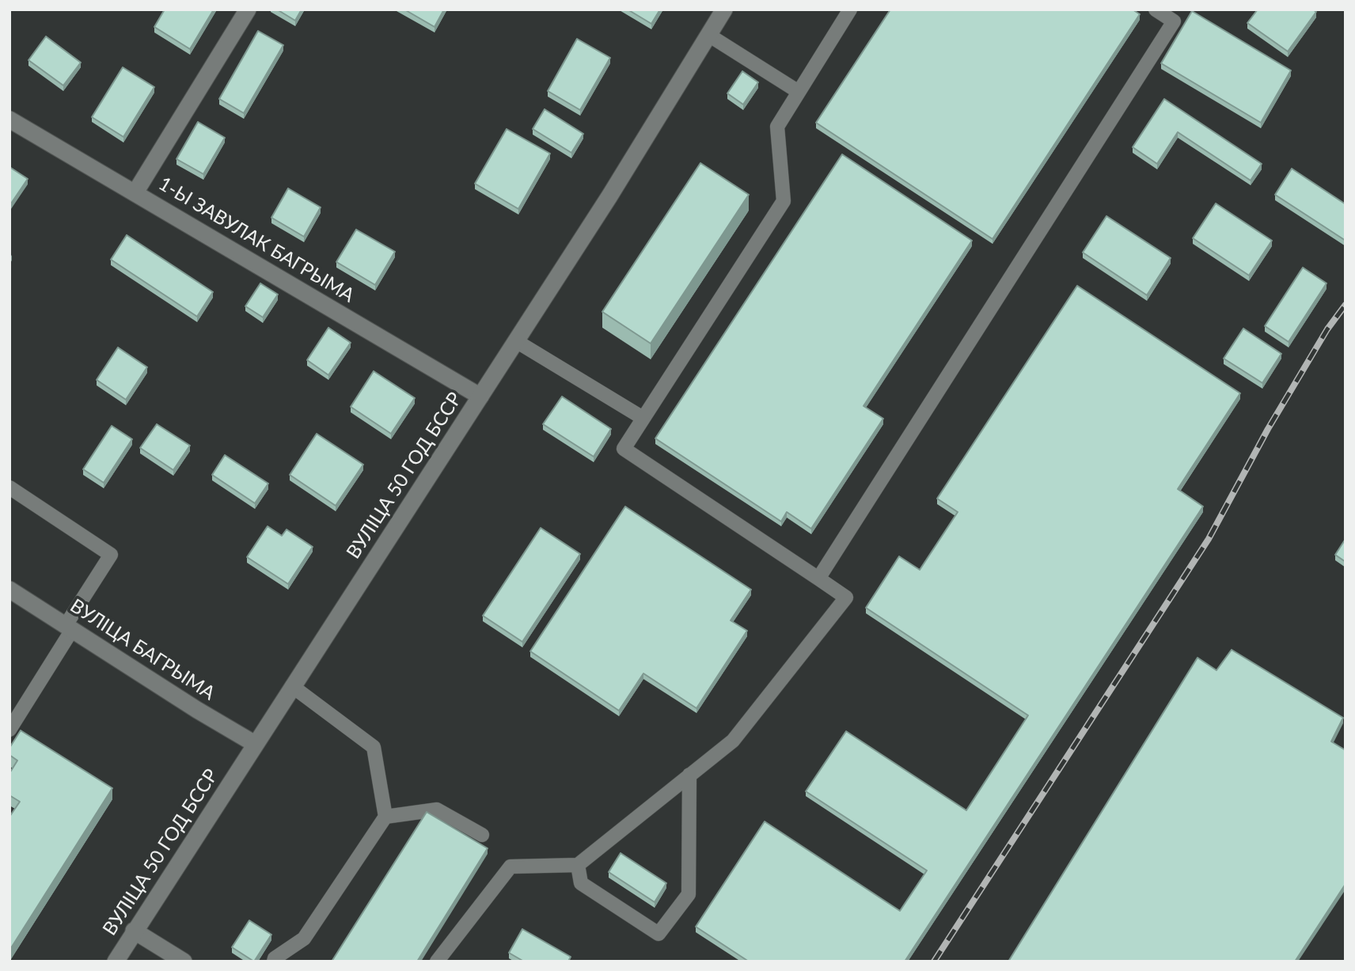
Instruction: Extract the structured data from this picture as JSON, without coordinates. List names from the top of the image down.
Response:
{
  "streets": {
    "main road": ["1-Ы ЗАВУЛАК БАГРЫМА", "ВУЛІЦА 50 ГОД БССР", "ВУЛІЦА БАГРЫМА"]
  },
  "crossings": [
    ["1-Ы ЗАВУЛАК БАГРЫМА", "ВУЛІЦА 50 ГОД БССР"],
    ["ВУЛІЦА 50 ГОД БССР", "ВУЛІЦА БАГРЫМА"]
  ]
}
